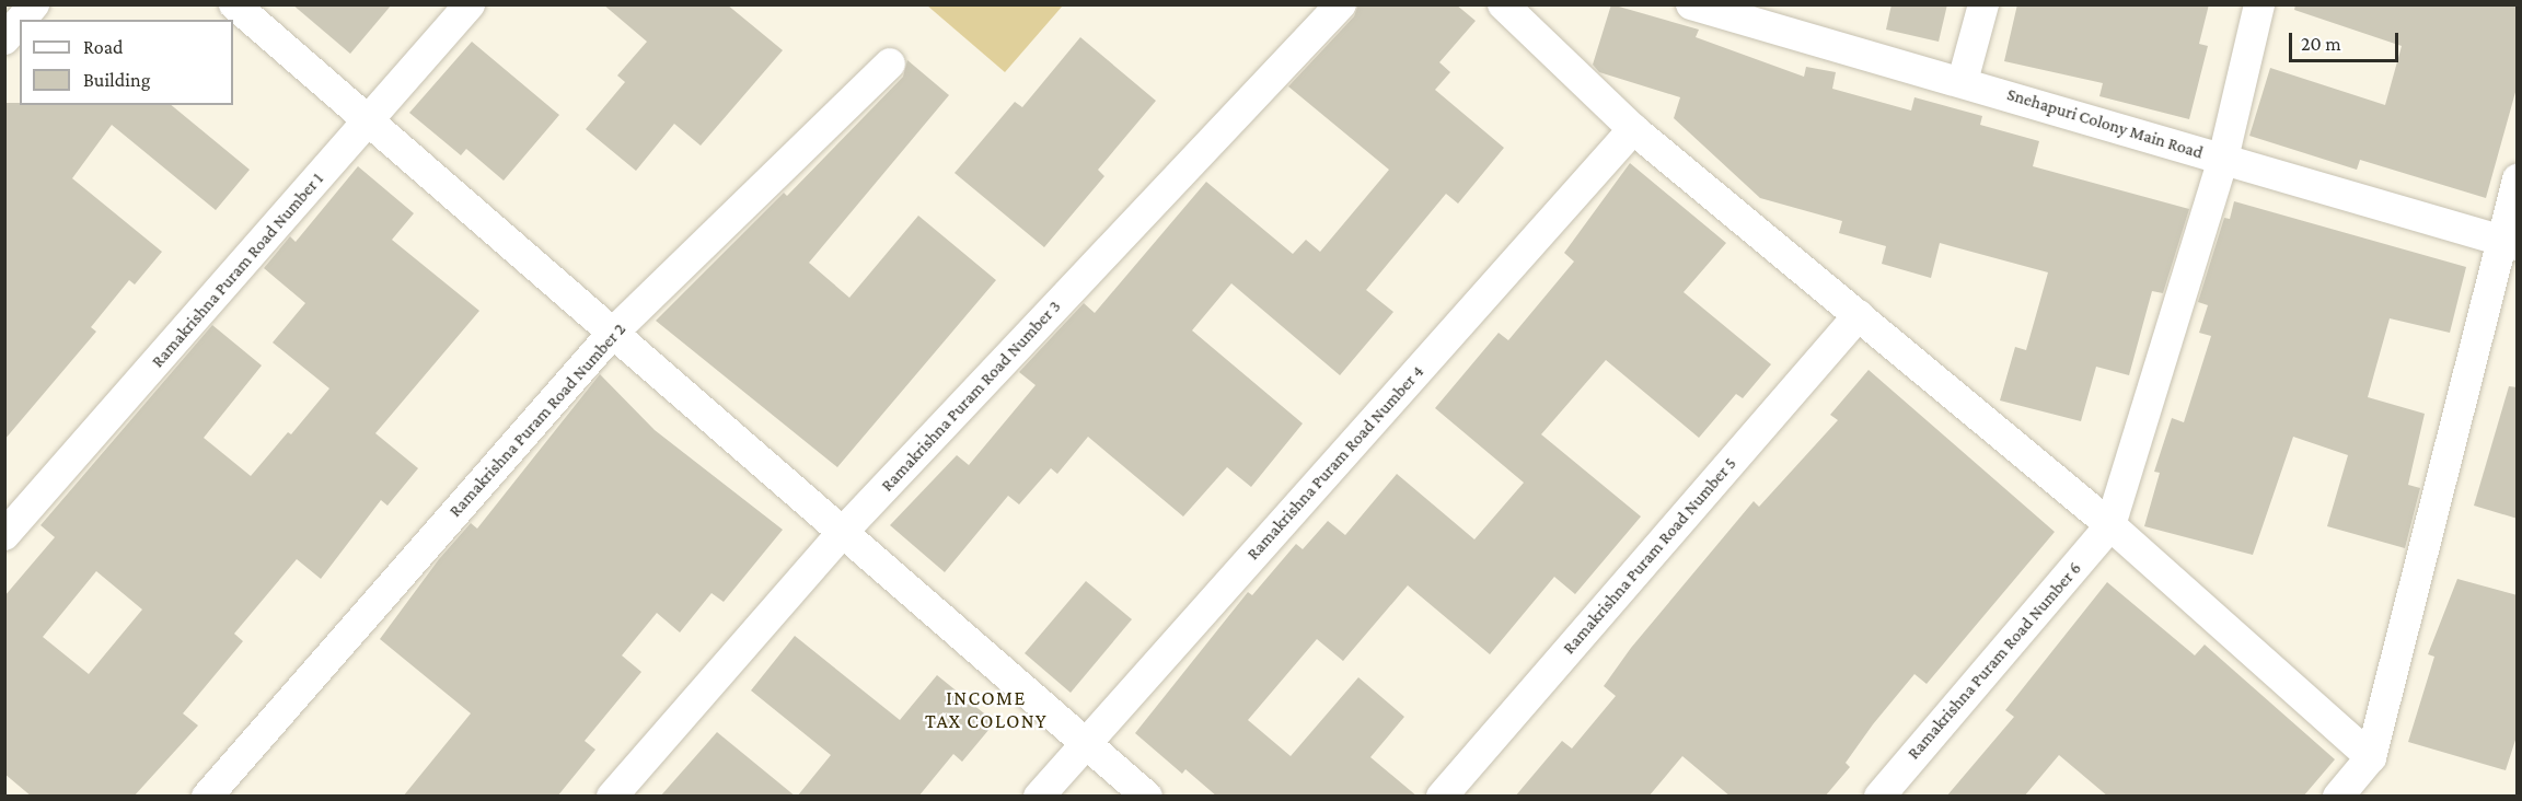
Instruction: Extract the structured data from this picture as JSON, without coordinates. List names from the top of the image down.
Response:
{
  "streets": {
    "street": [
      "Snehapuri Colony Main Road",
      "Ramakrishna Puram Road Number 1",
      "Ramakrishna Puram Road Number 3",
      "Ramakrishna Puram Road Number 2",
      "Ramakrishna Puram Road Number 4",
      "Ramakrishna Puram Road Number 5",
      "Ramakrishna Puram Road Number 6"
    ]
  },
  "districts": ["INCOME TAX COLONY"],
  "legend": ["Road", "Building"],
  "scale_bar": "20 m"
}
